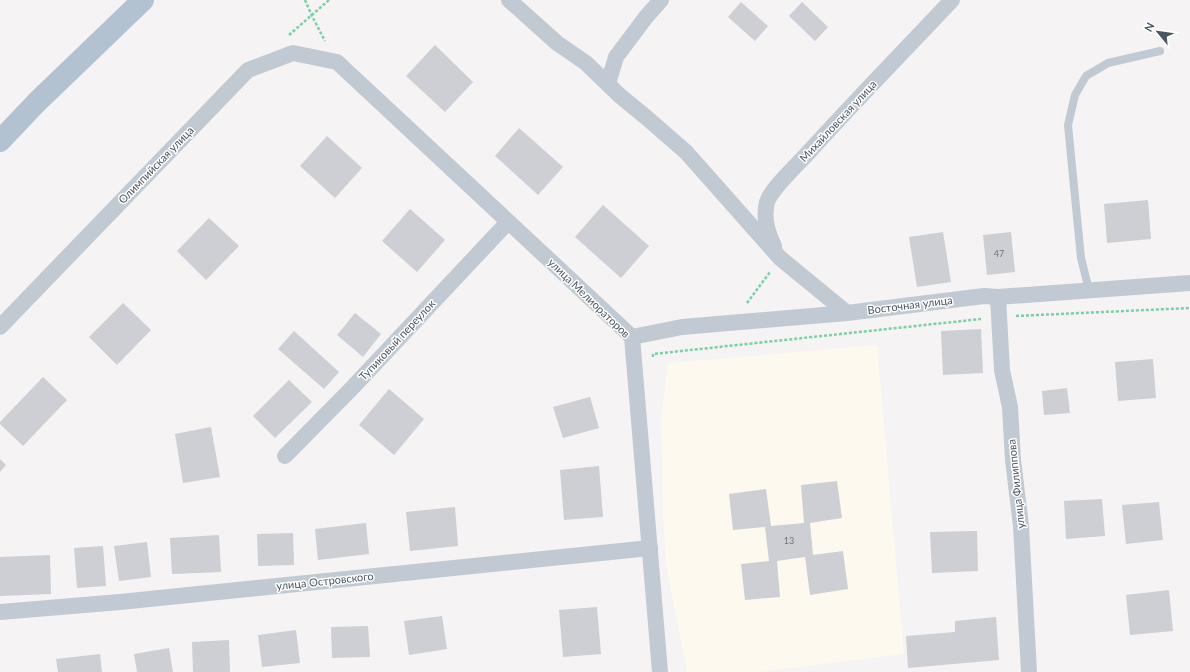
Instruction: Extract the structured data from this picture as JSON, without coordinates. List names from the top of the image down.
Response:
{
  "streets": {
    "street": [
      "Михайловская улица",
      "Олимпийская улица",
      "улица Мелиораторов",
      "Восточная улица",
      "Тупиковый переулок",
      "улица Филиппова",
      "улица Островского"
    ]
  },
  "crossings": [
    ["Олимпийская улица", "улица Мелиораторов"],
    ["улица Мелиораторов", "Восточная улица"],
    ["улица Мелиораторов", "Тупиковый переулок"],
    ["улица Мелиораторов", "улица Островского"],
    ["Восточная улица", "улица Филиппова"]
  ],
  "house_numbers": ["47", "13"],
  "north": "top left"
}
